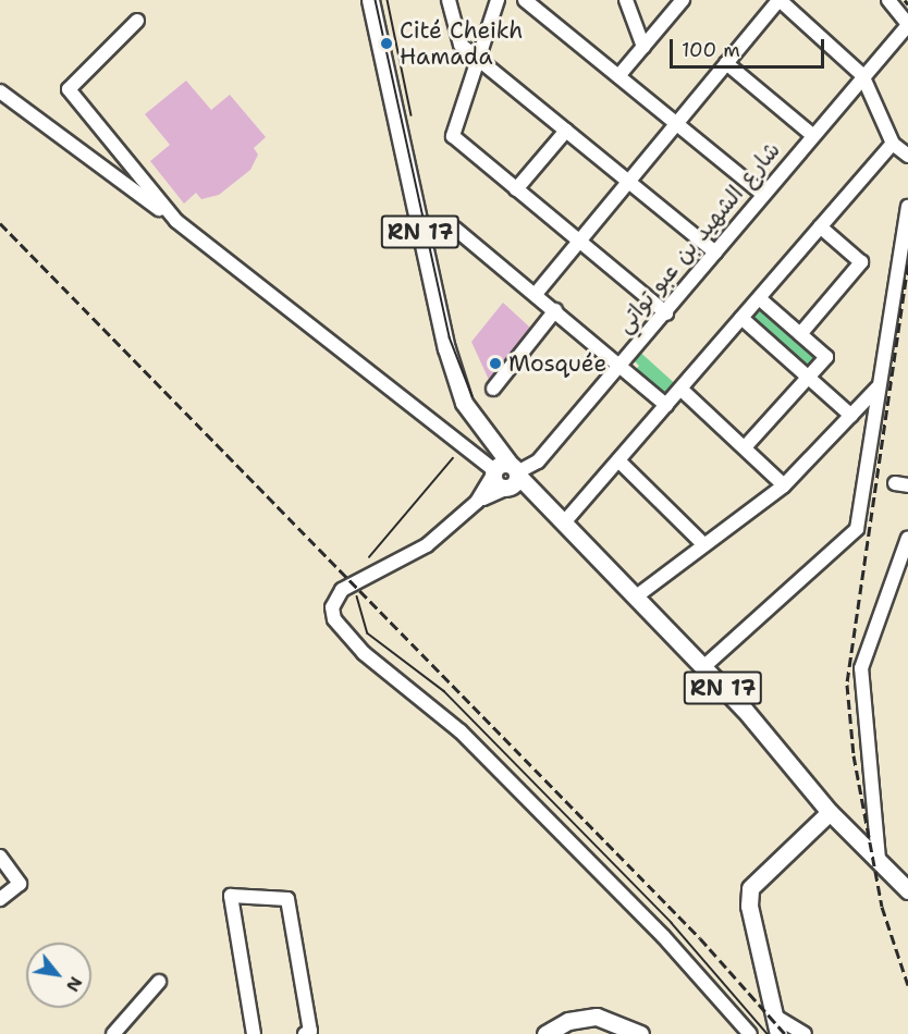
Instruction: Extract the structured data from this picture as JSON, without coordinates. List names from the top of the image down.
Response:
{
  "streets": {
    "main road": ["RN 17"],
    "street": ["شارع الشهيد بن عبو تواتي"]
  },
  "crossings": [
    ["RN 17", "شارع الشهيد بن عبو تواتي"]
  ],
  "places": ["Cité Cheikh Hamada", "Mosquée"],
  "scale_bar": "100 m",
  "north": "bottom right"
}
